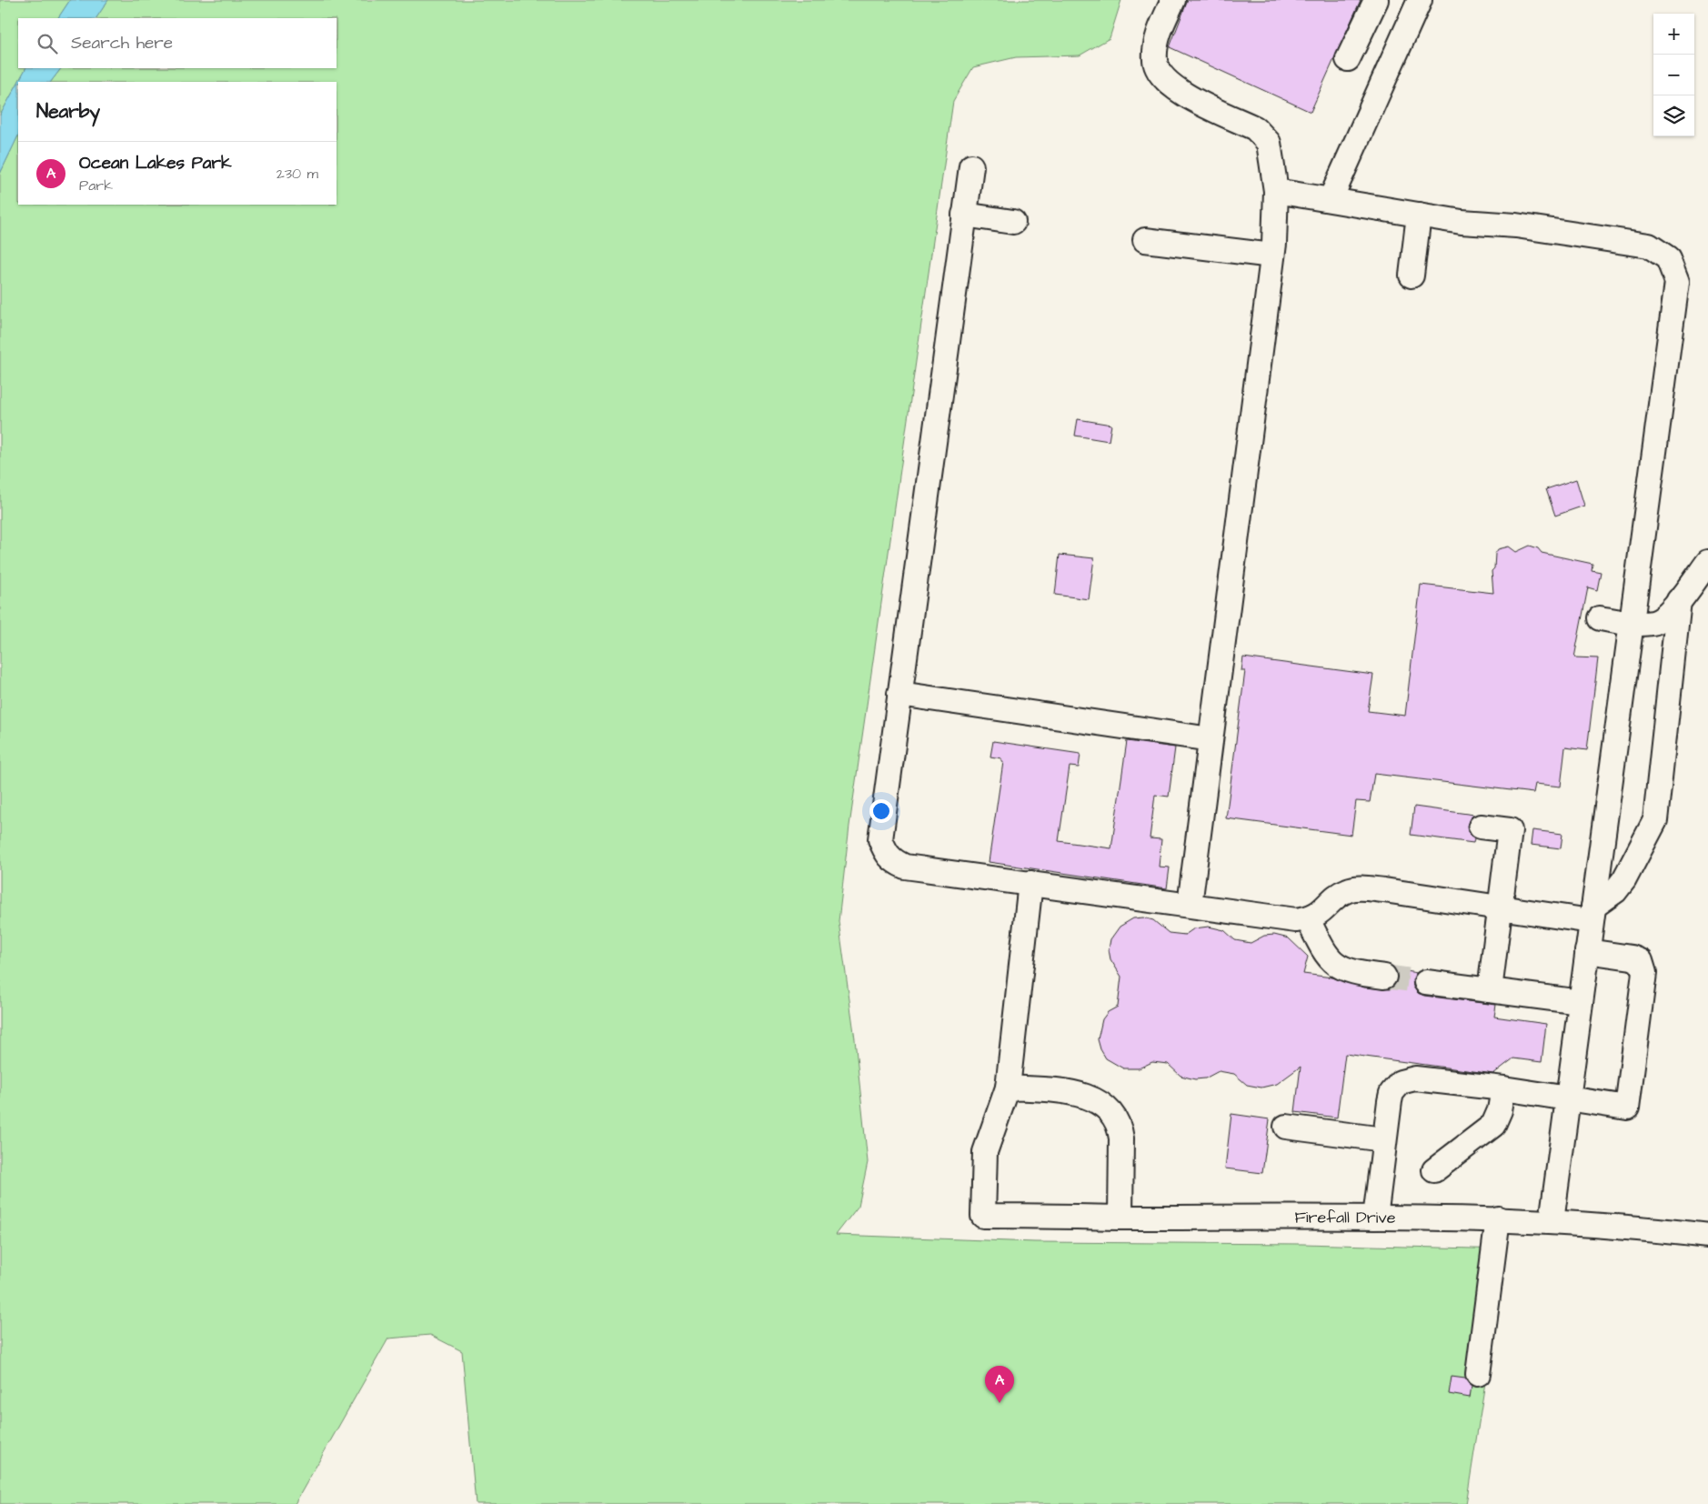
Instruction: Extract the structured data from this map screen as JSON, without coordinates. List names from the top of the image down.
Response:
{
  "streets": {
    "street": ["Firefall Drive"]
  },
  "page": {
    "map_buttons": ["+", "−"],
    "search": "Search here",
    "heading": "Nearby",
    "list": [
      {
        "mark": "A",
        "name": "Ocean Lakes Park",
        "note": "Park",
        "value": "230 m"
      }
    ],
    "pins": "A"
  }
}
